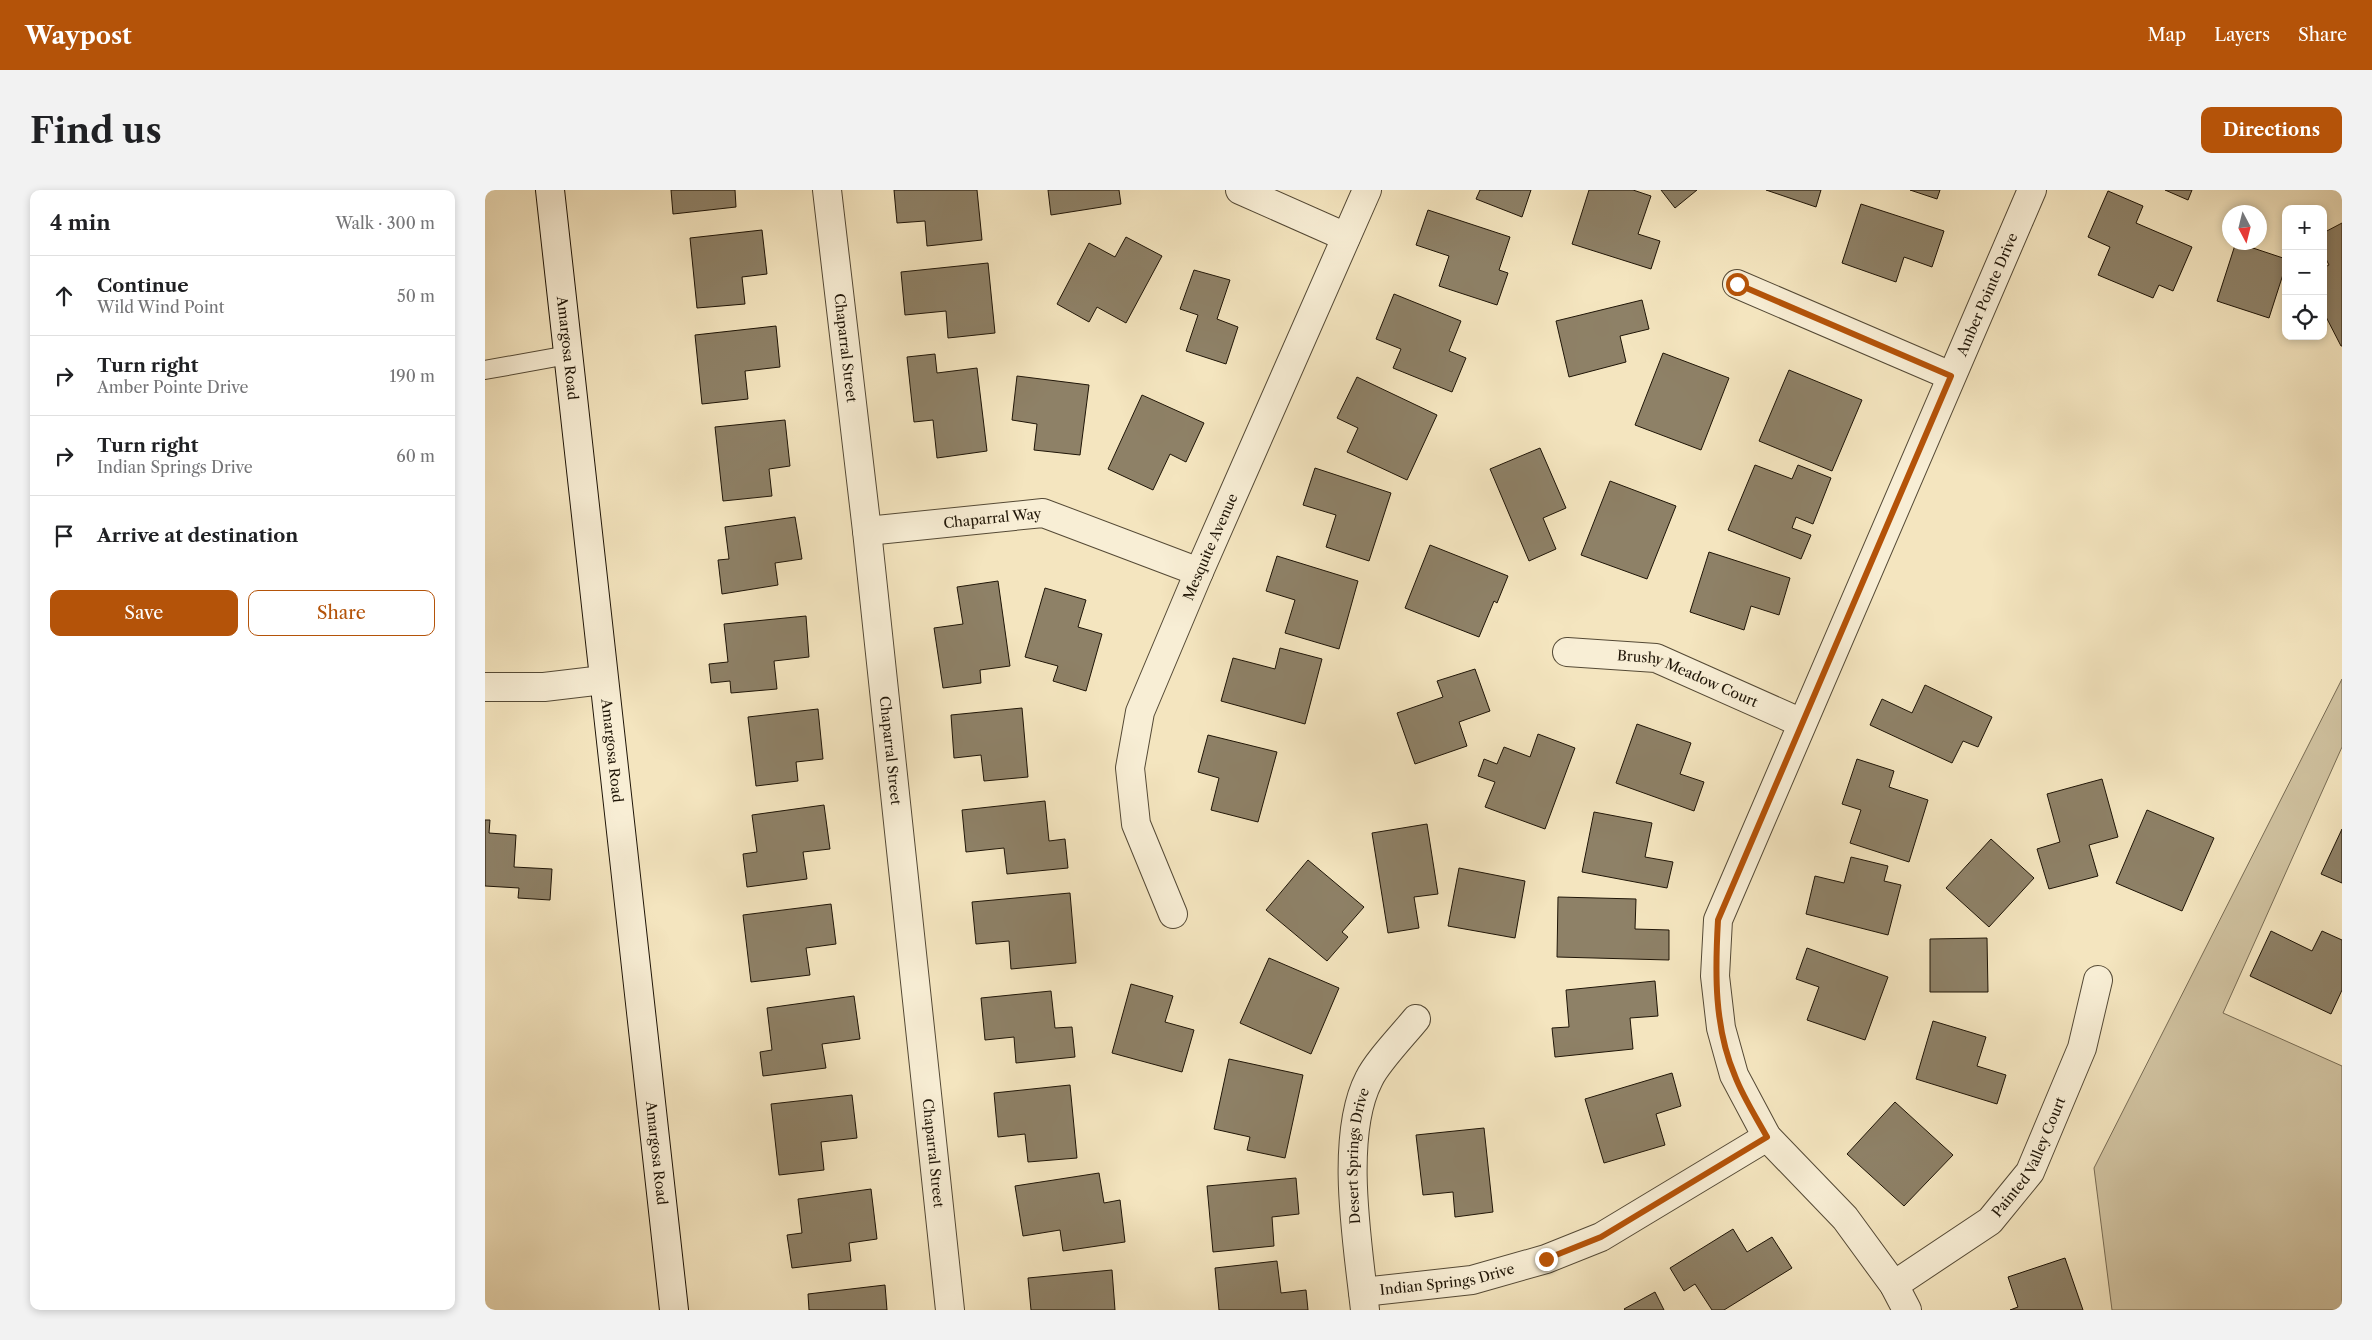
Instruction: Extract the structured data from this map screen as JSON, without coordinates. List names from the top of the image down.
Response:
{
  "streets": {
    "street": [
      "Amber Pointe Drive",
      "Chaparral Street",
      "Amargosa Road",
      "Chaparral Way",
      "Mesquite Avenue",
      "Brushy Meadow Court",
      "Desert Springs Drive",
      "Painted Valley Court",
      "Indian Springs Drive"
    ]
  },
  "crossings": [
    ["Amber Pointe Drive", "Brushy Meadow Court"],
    ["Amber Pointe Drive", "Painted Valley Court"],
    ["Amber Pointe Drive", "Indian Springs Drive"],
    ["Chaparral Street", "Chaparral Way"],
    ["Chaparral Way", "Mesquite Avenue"],
    ["Desert Springs Drive", "Indian Springs Drive"]
  ],
  "north": "bottom",
  "page": {
    "header": "Waypost",
    "nav": ["Map", "Layers", "Share"],
    "buttons": [
      "Directions",
      ["Save", "Share"]
    ],
    "title": "Find us",
    "heading": ["4 min", "Walk · 300 m"],
    "map_buttons": ["+", "−"],
    "list": [
      ["Continue", "Wild Wind Point", "50 m"],
      ["Turn right", "Amber Pointe Drive", "190 m"],
      ["Turn right", "Indian Springs Drive", "60 m"],
      "Arrive at destination"
    ]
  }
}
